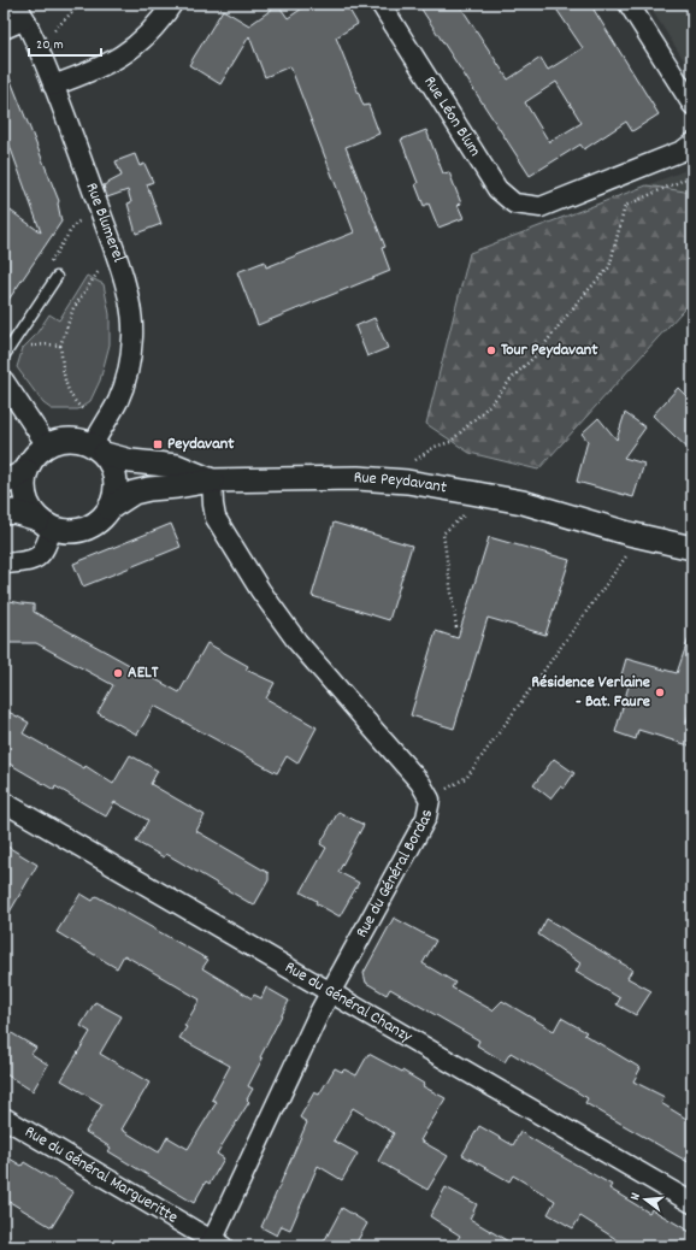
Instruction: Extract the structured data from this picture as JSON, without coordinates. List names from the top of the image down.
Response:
{
  "streets": {
    "street": [
      "Rue Léon Blum",
      "Rue Blumerel",
      "Rue Peydavant",
      "Rue du Général Bordas",
      "Rue du Général Chanzy",
      "Rue du Général Margueritte"
    ]
  },
  "crossings": [
    ["Rue Blumerel", "Rue Peydavant"],
    ["Rue Peydavant", "Rue du Général Bordas"],
    ["Rue du Général Bordas", "Rue du Général Chanzy"],
    ["Rue du Général Bordas", "Rue du Général Margueritte"]
  ],
  "places": {
    "other": ["Tour Peydavant", "AELT", "Résidence Verlaine - Bat. Faure"],
    "transit": ["Peydavant"]
  },
  "scale_bar": "20 m",
  "north": "left"
}
